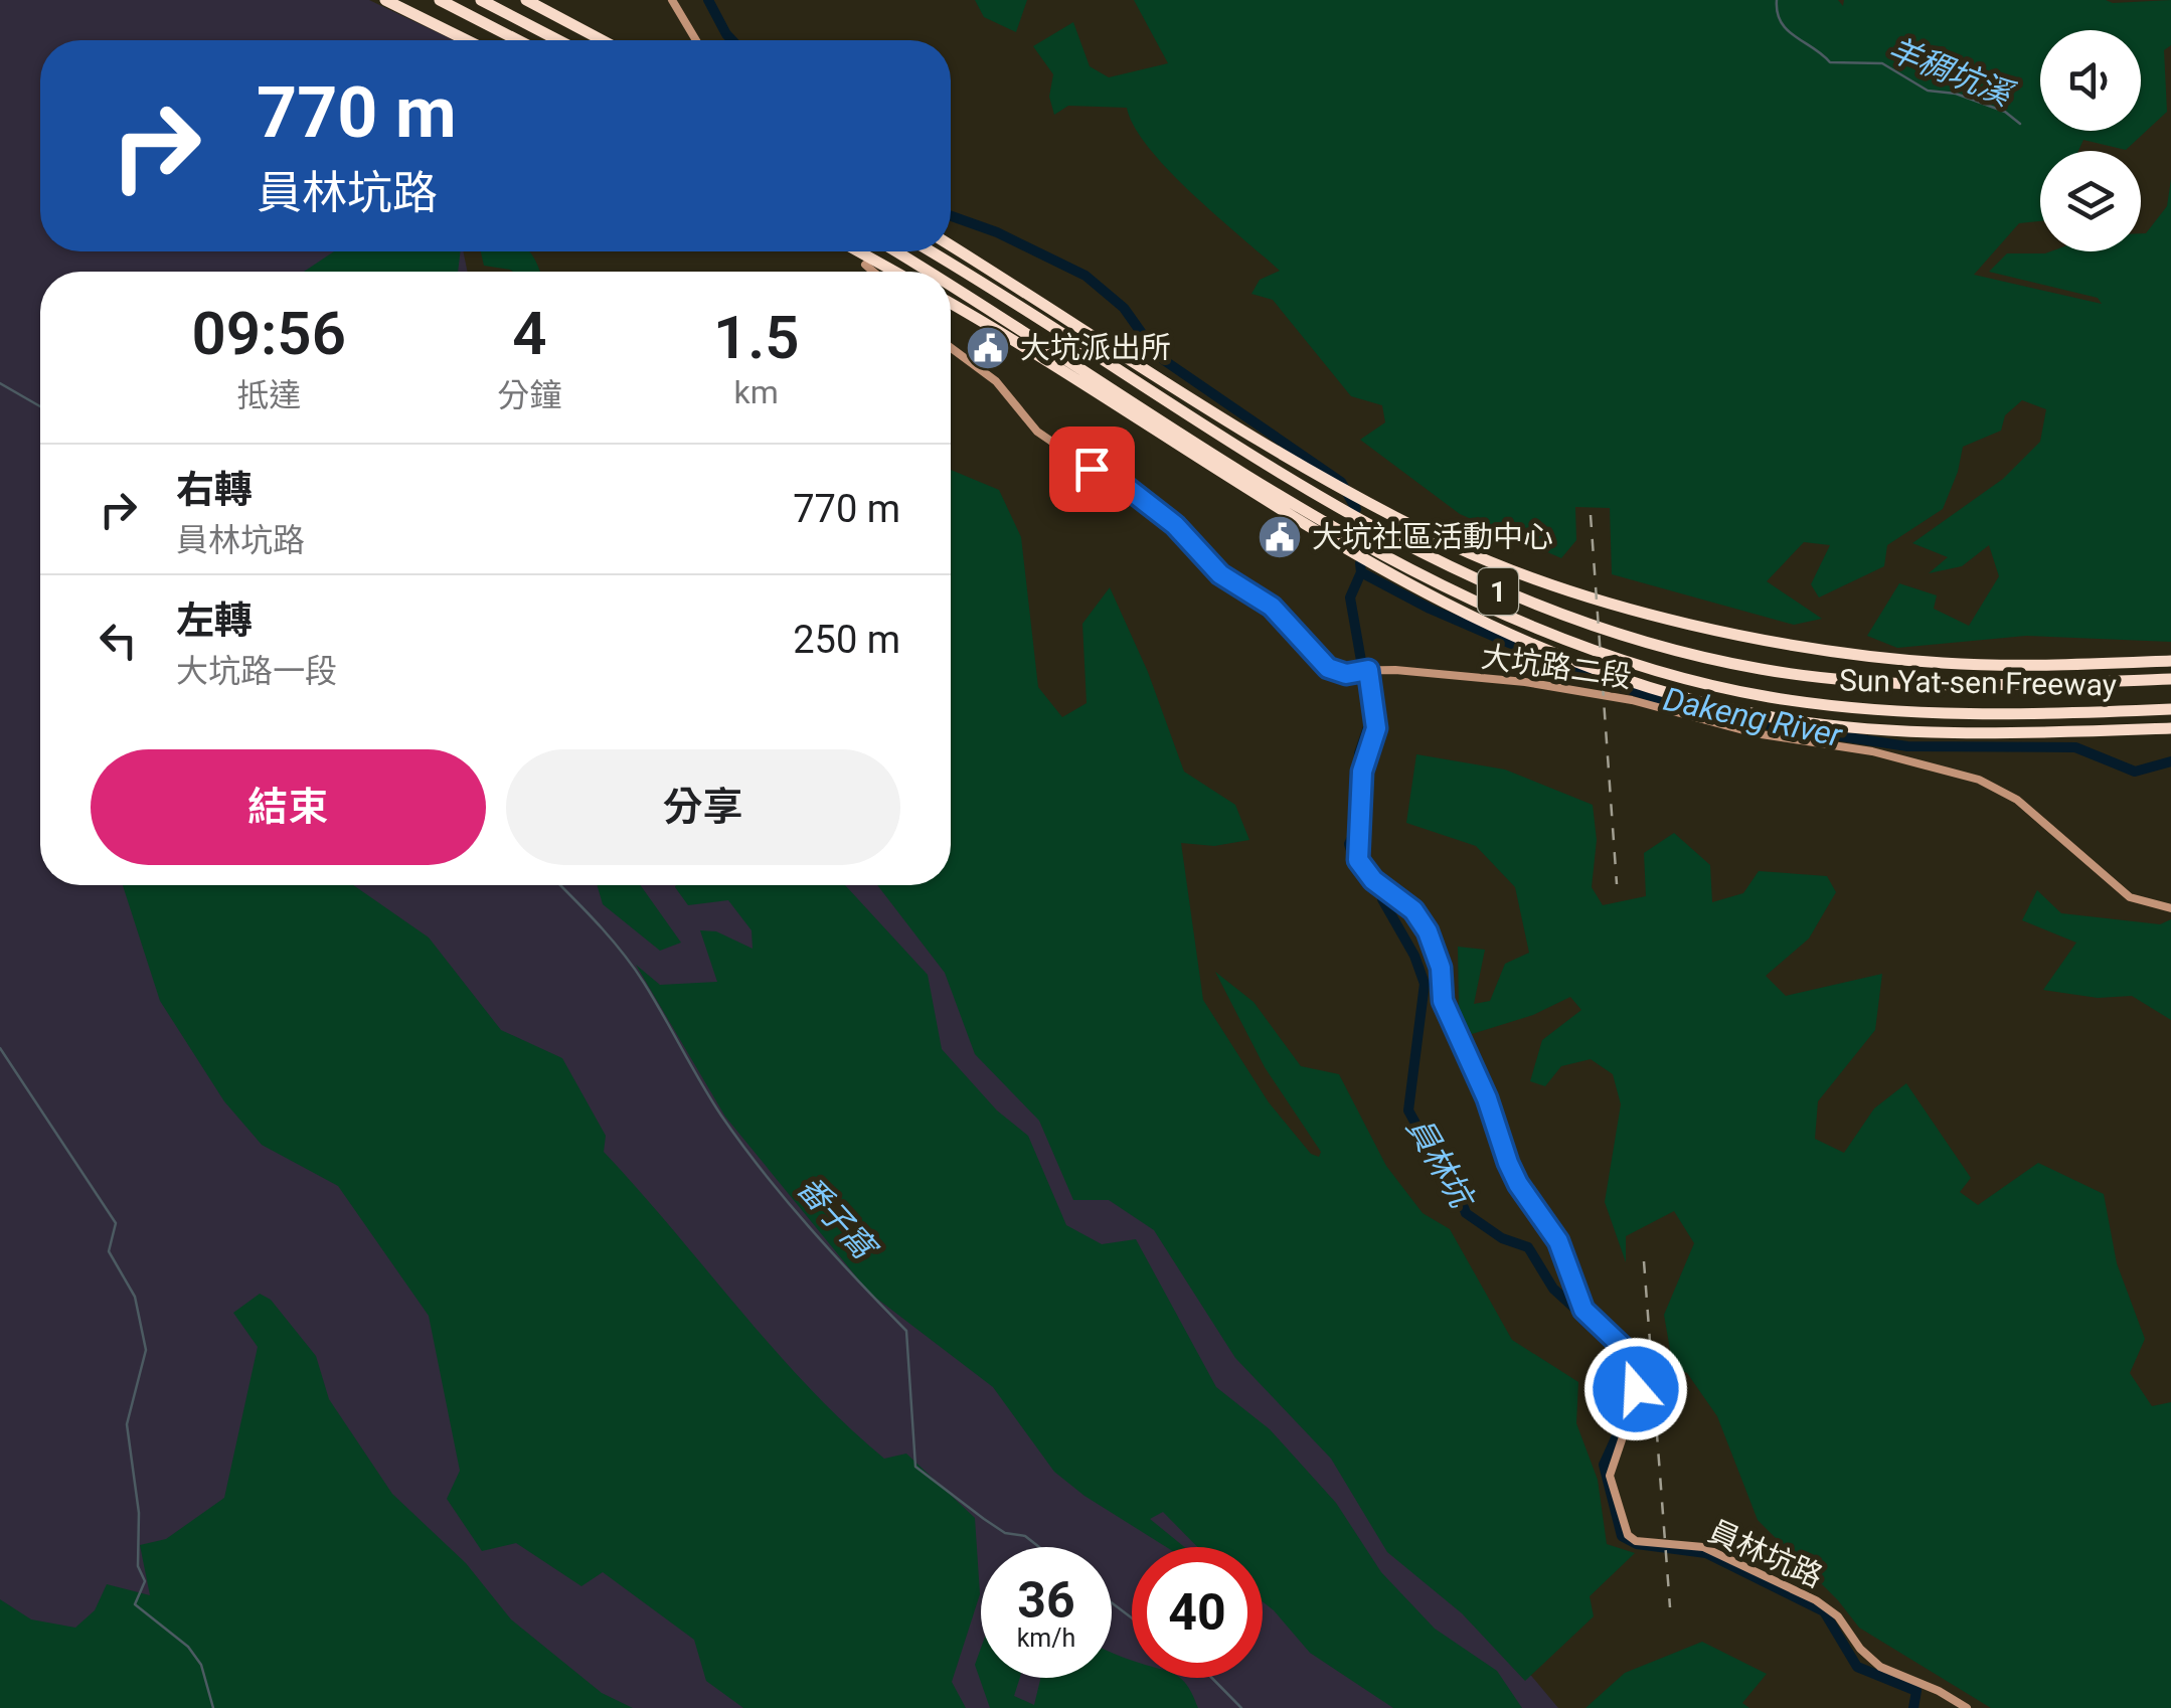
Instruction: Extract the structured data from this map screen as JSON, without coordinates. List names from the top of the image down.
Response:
{
  "streets": {
    "highway": ["1", "Sun Yat-sen Freeway"],
    "street": ["大坑路二段", "員林坑路"]
  },
  "crossings": [
    ["大坑路二段", "員林坑路"]
  ],
  "water": [
    "羊稠坑溪",
    "Dakeng River",
    "員林坑",
    "番子窩"
  ],
  "places": {
    "public building": ["大坑派出所", "大坑社區活動中心"]
  },
  "page": {
    "turn": ["770 m", "員林坑路"],
    "eta": [
      "09:56",
      "抵達",
      "4",
      "分鐘",
      "1.5",
      "km"
    ],
    "list": [
      {
        "name": "右轉",
        "note": "員林坑路",
        "value": "770 m"
      },
      {
        "name": "左轉",
        "note": "大坑路一段",
        "value": "250 m"
      }
    ],
    "buttons": ["結束", "分享"],
    "speed": "36 km/h",
    "limit": "40"
  }
}
